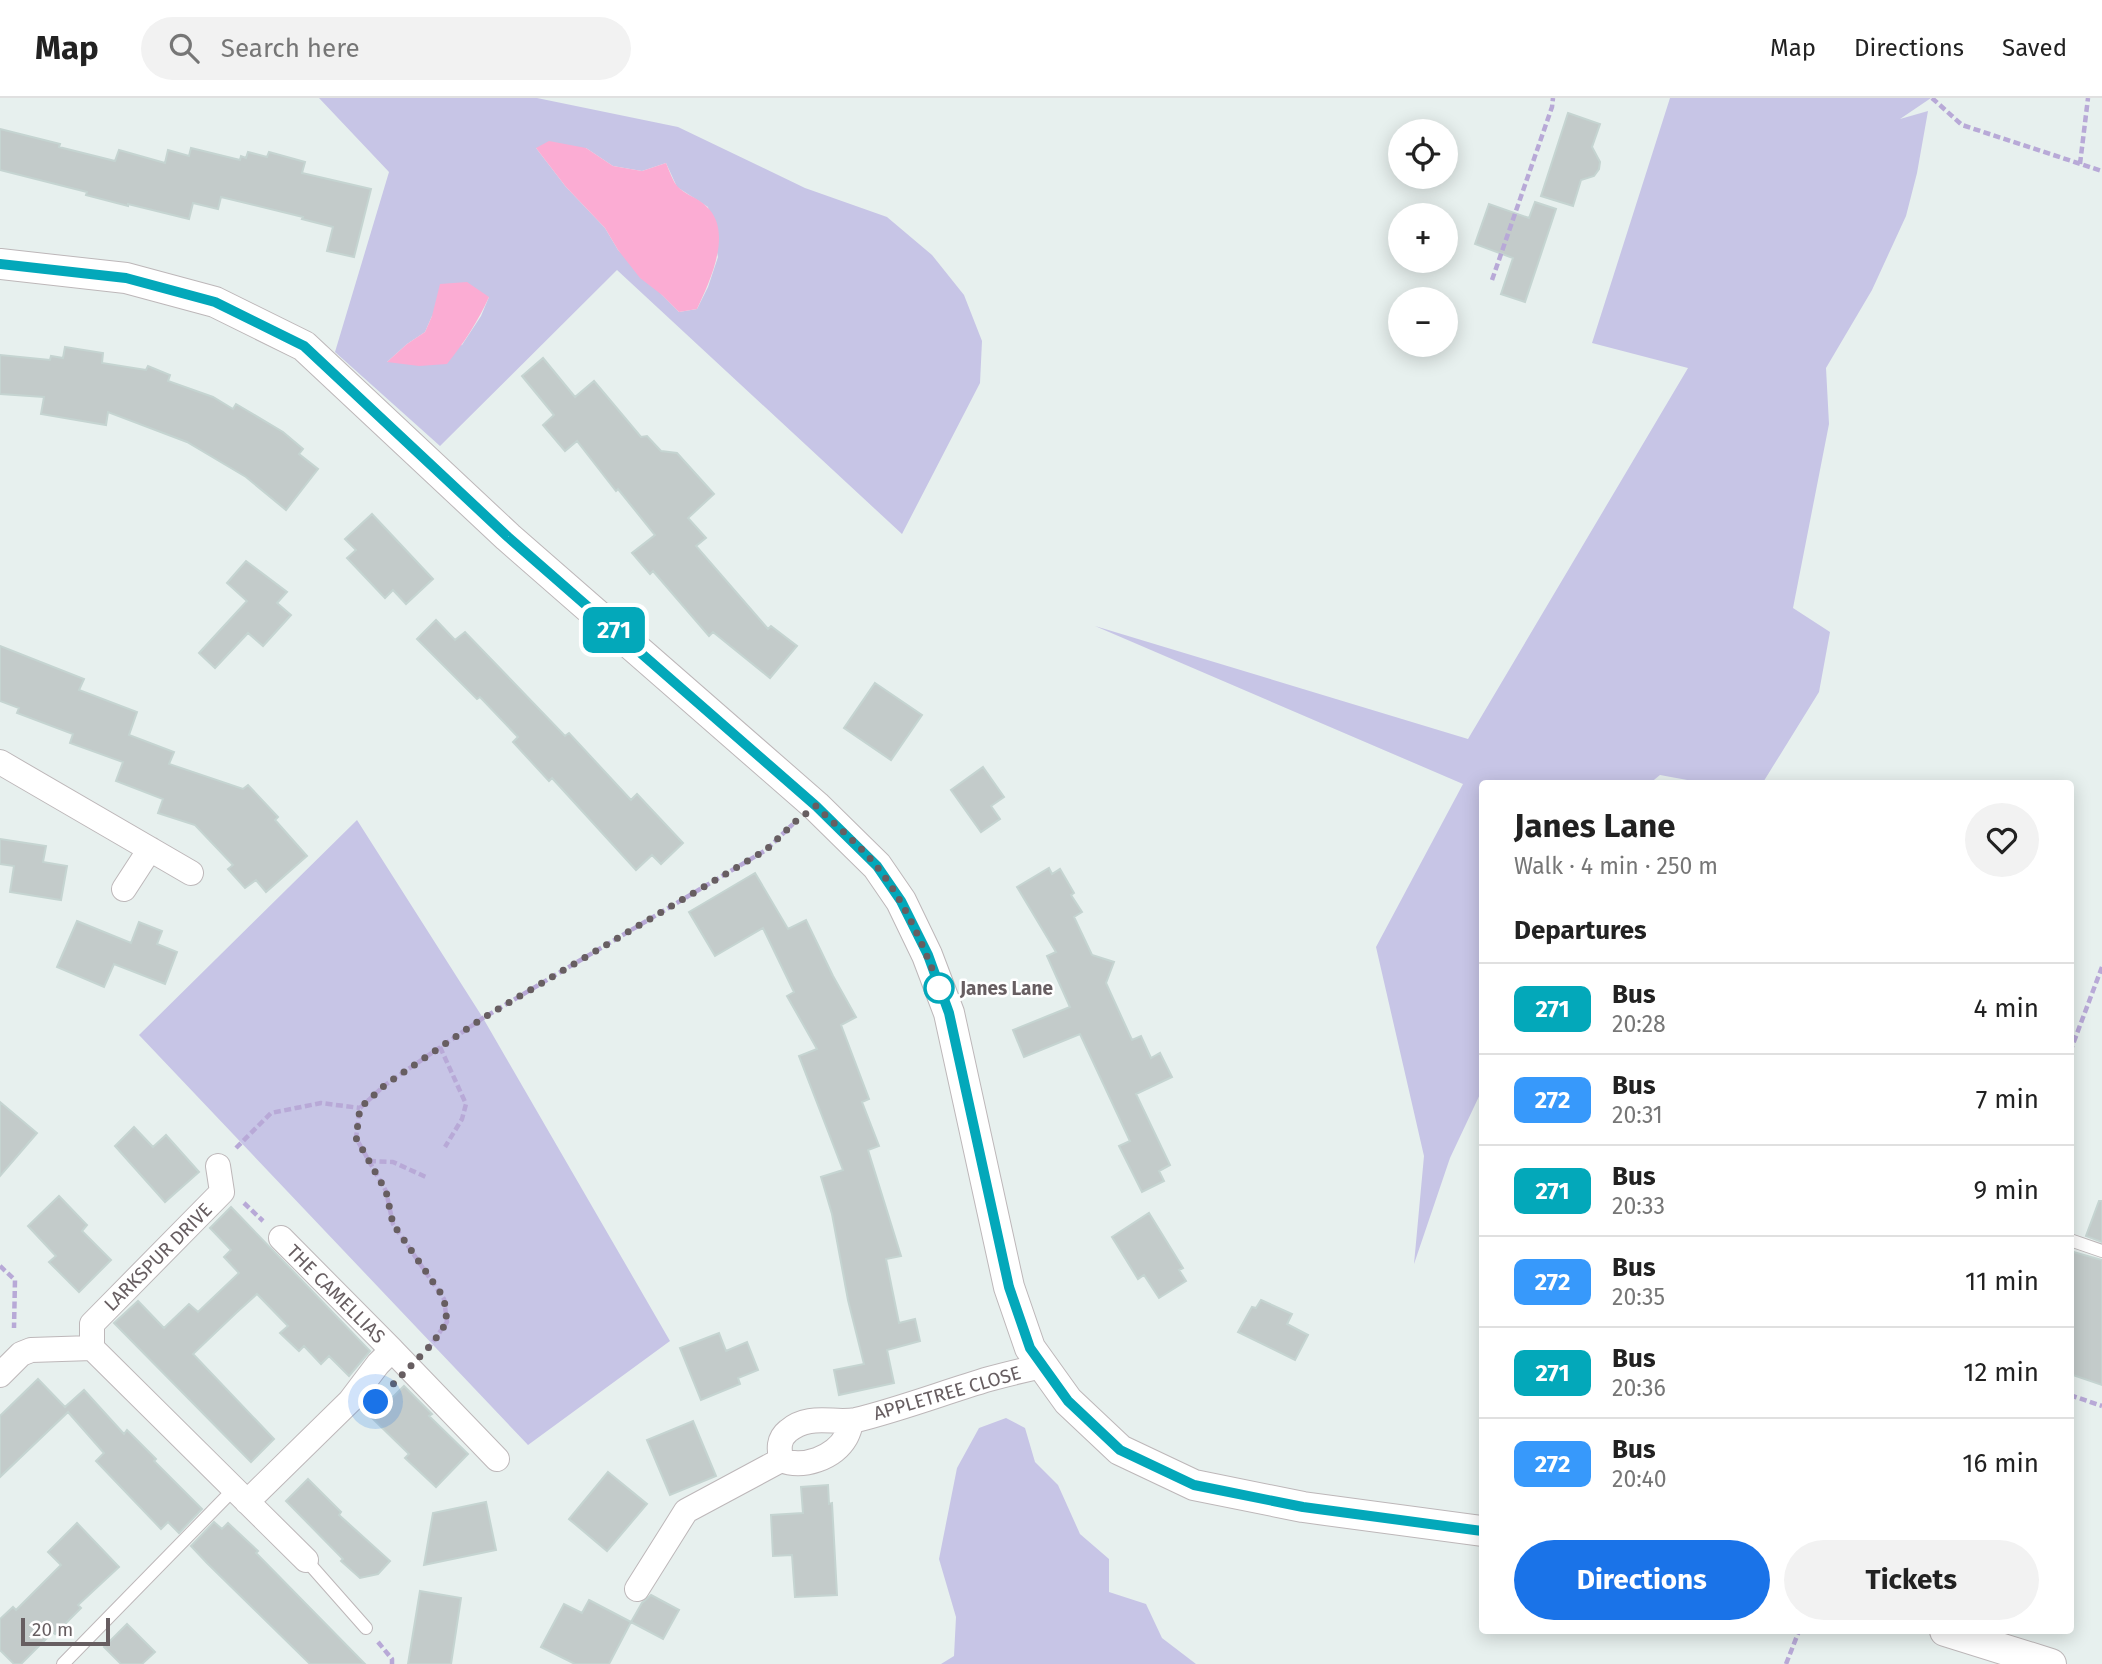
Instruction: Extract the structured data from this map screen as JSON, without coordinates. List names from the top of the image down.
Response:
{
  "streets": {
    "street": ["LARKSPUR DRIVE", "THE CAMELLIAS", "APPLETREE CLOSE"]
  },
  "places": ["Janes Lane"],
  "lines": ["bus line 271"],
  "scale_bar": "20 m",
  "page": {
    "header": "Map",
    "search": "Search here",
    "nav": ["Map", "Directions", "Saved"],
    "on_map": "271",
    "map_buttons": ["+", "−"],
    "heading": [
      ["Janes Lane", "Walk · 4 min · 250 m"],
      "Departures"
    ],
    "list": [
      {
        "mark": "271",
        "name": "Bus",
        "note": "20:28",
        "value": "4 min"
      },
      {
        "mark": "272",
        "name": "Bus",
        "note": "20:31",
        "value": "7 min"
      },
      {
        "mark": "271",
        "name": "Bus",
        "note": "20:33",
        "value": "9 min"
      },
      {
        "mark": "272",
        "name": "Bus",
        "note": "20:35",
        "value": "11 min"
      },
      {
        "mark": "271",
        "name": "Bus",
        "note": "20:36",
        "value": "12 min"
      },
      {
        "mark": "272",
        "name": "Bus",
        "note": "20:40",
        "value": "16 min"
      }
    ],
    "buttons": ["Directions", "Tickets"],
    "scale": "20 m"
  }
}
